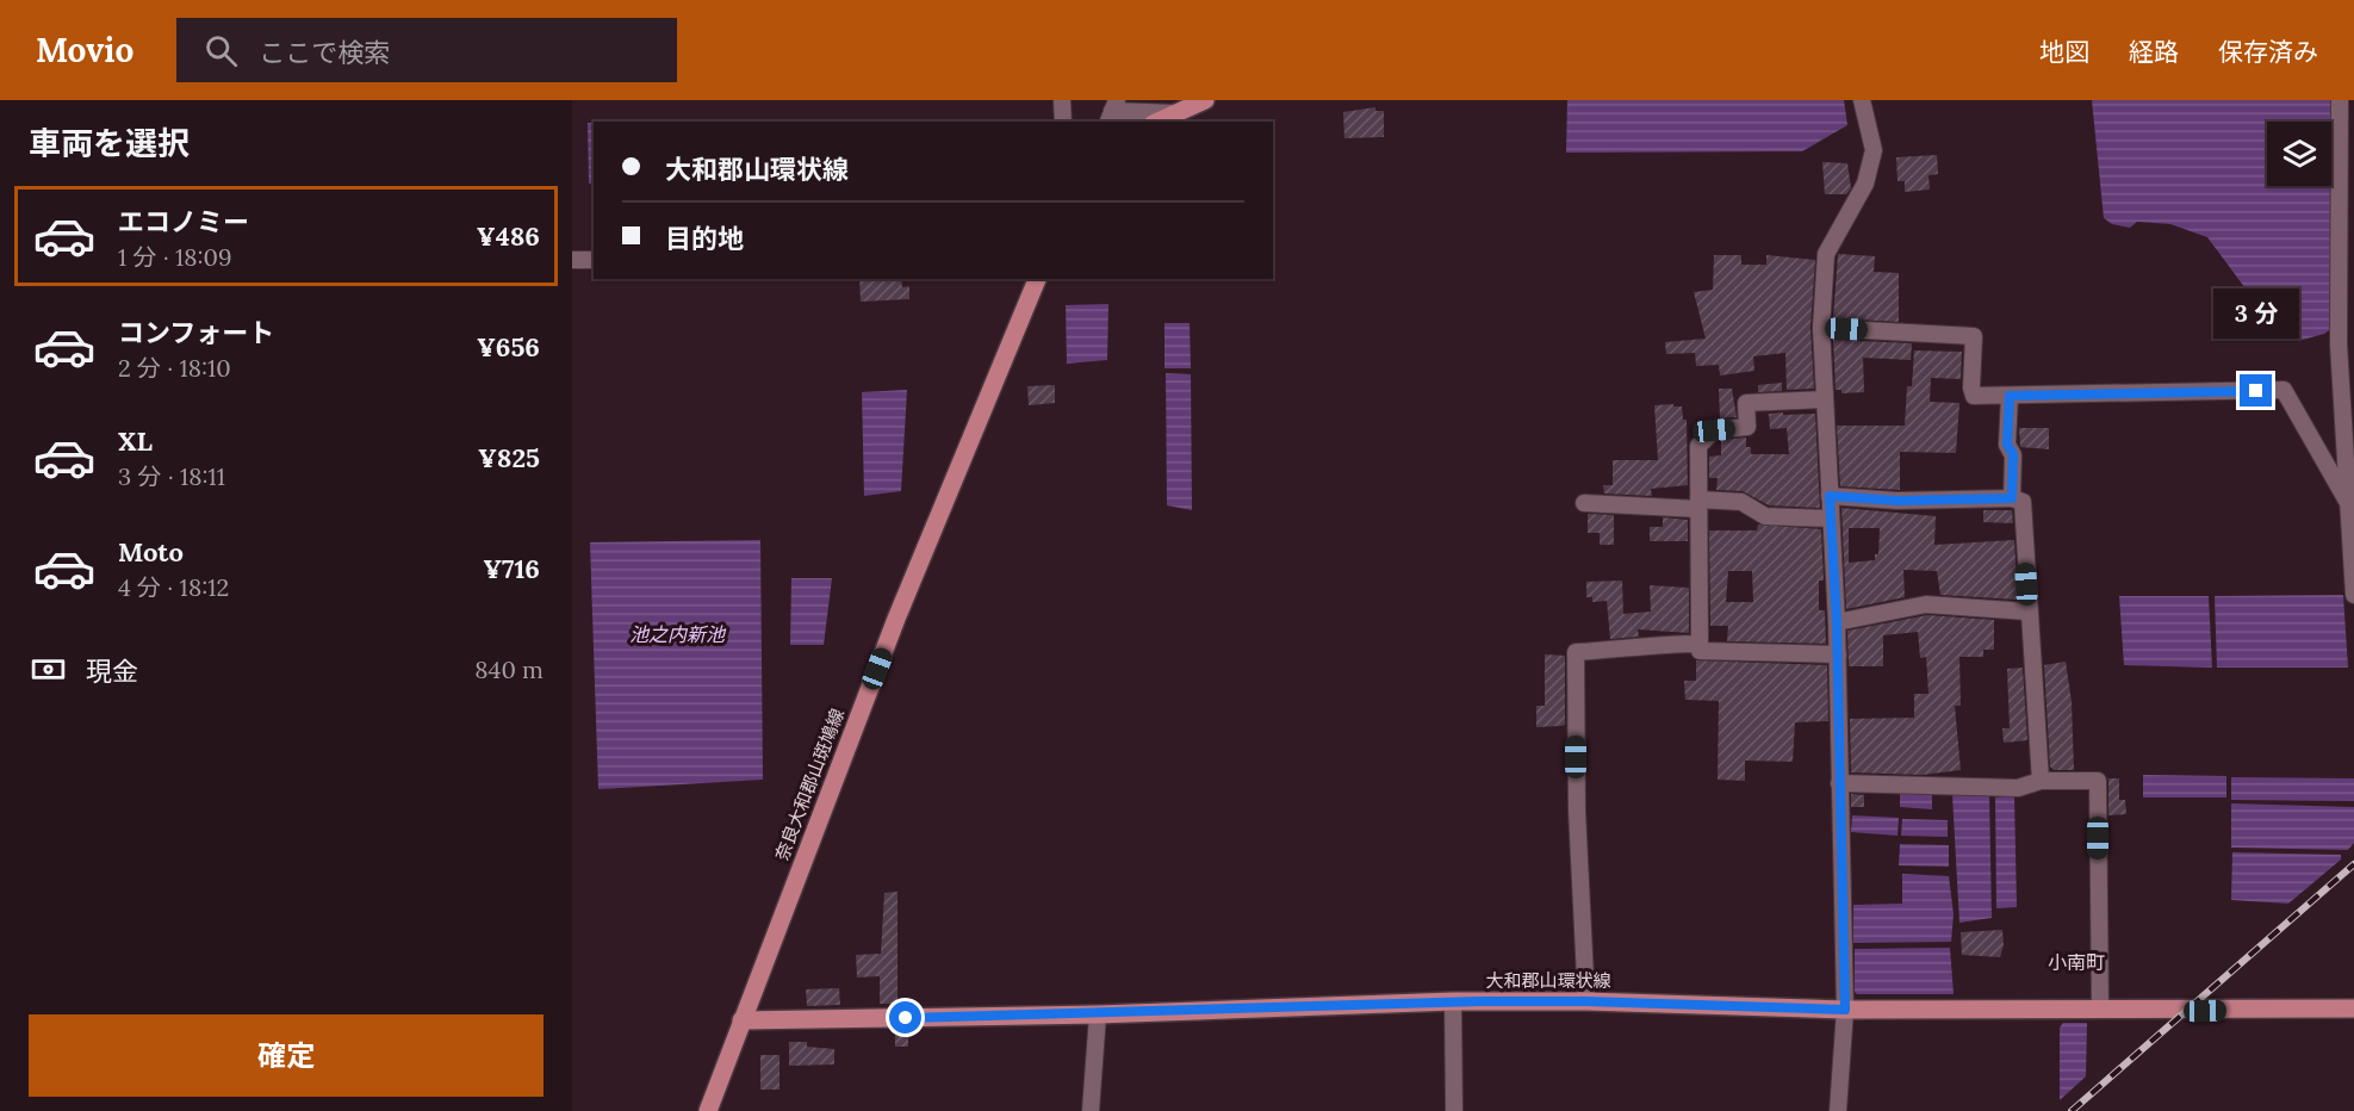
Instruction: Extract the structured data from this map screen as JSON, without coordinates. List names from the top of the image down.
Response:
{
  "streets": {
    "main road": ["奈良大和郡山斑鳩線", "大和郡山環状線"]
  },
  "crossings": [
    ["奈良大和郡山斑鳩線", "大和郡山環状線"]
  ],
  "districts": ["小南町"],
  "water": ["池之内新池"],
  "page": {
    "header": "Movio",
    "search": "ここで検索",
    "nav": ["地図", "経路", "保存済み"],
    "heading": "車両を選択",
    "banner": ["大和郡山環状線", "目的地"],
    "list": [
      {
        "name": "エコノミー",
        "note": "1 分 · 18:09",
        "value": "¥486"
      },
      {
        "name": "コンフォート",
        "note": "2 分 · 18:10",
        "value": "¥656"
      },
      {
        "name": "XL",
        "note": "3 分 · 18:11",
        "value": "¥825"
      },
      {
        "name": "Moto",
        "note": "4 分 · 18:12",
        "value": "¥716"
      }
    ],
    "bubble": "3 分",
    "pay": ["現金", "840 m"],
    "buttons": "確定"
  }
}
